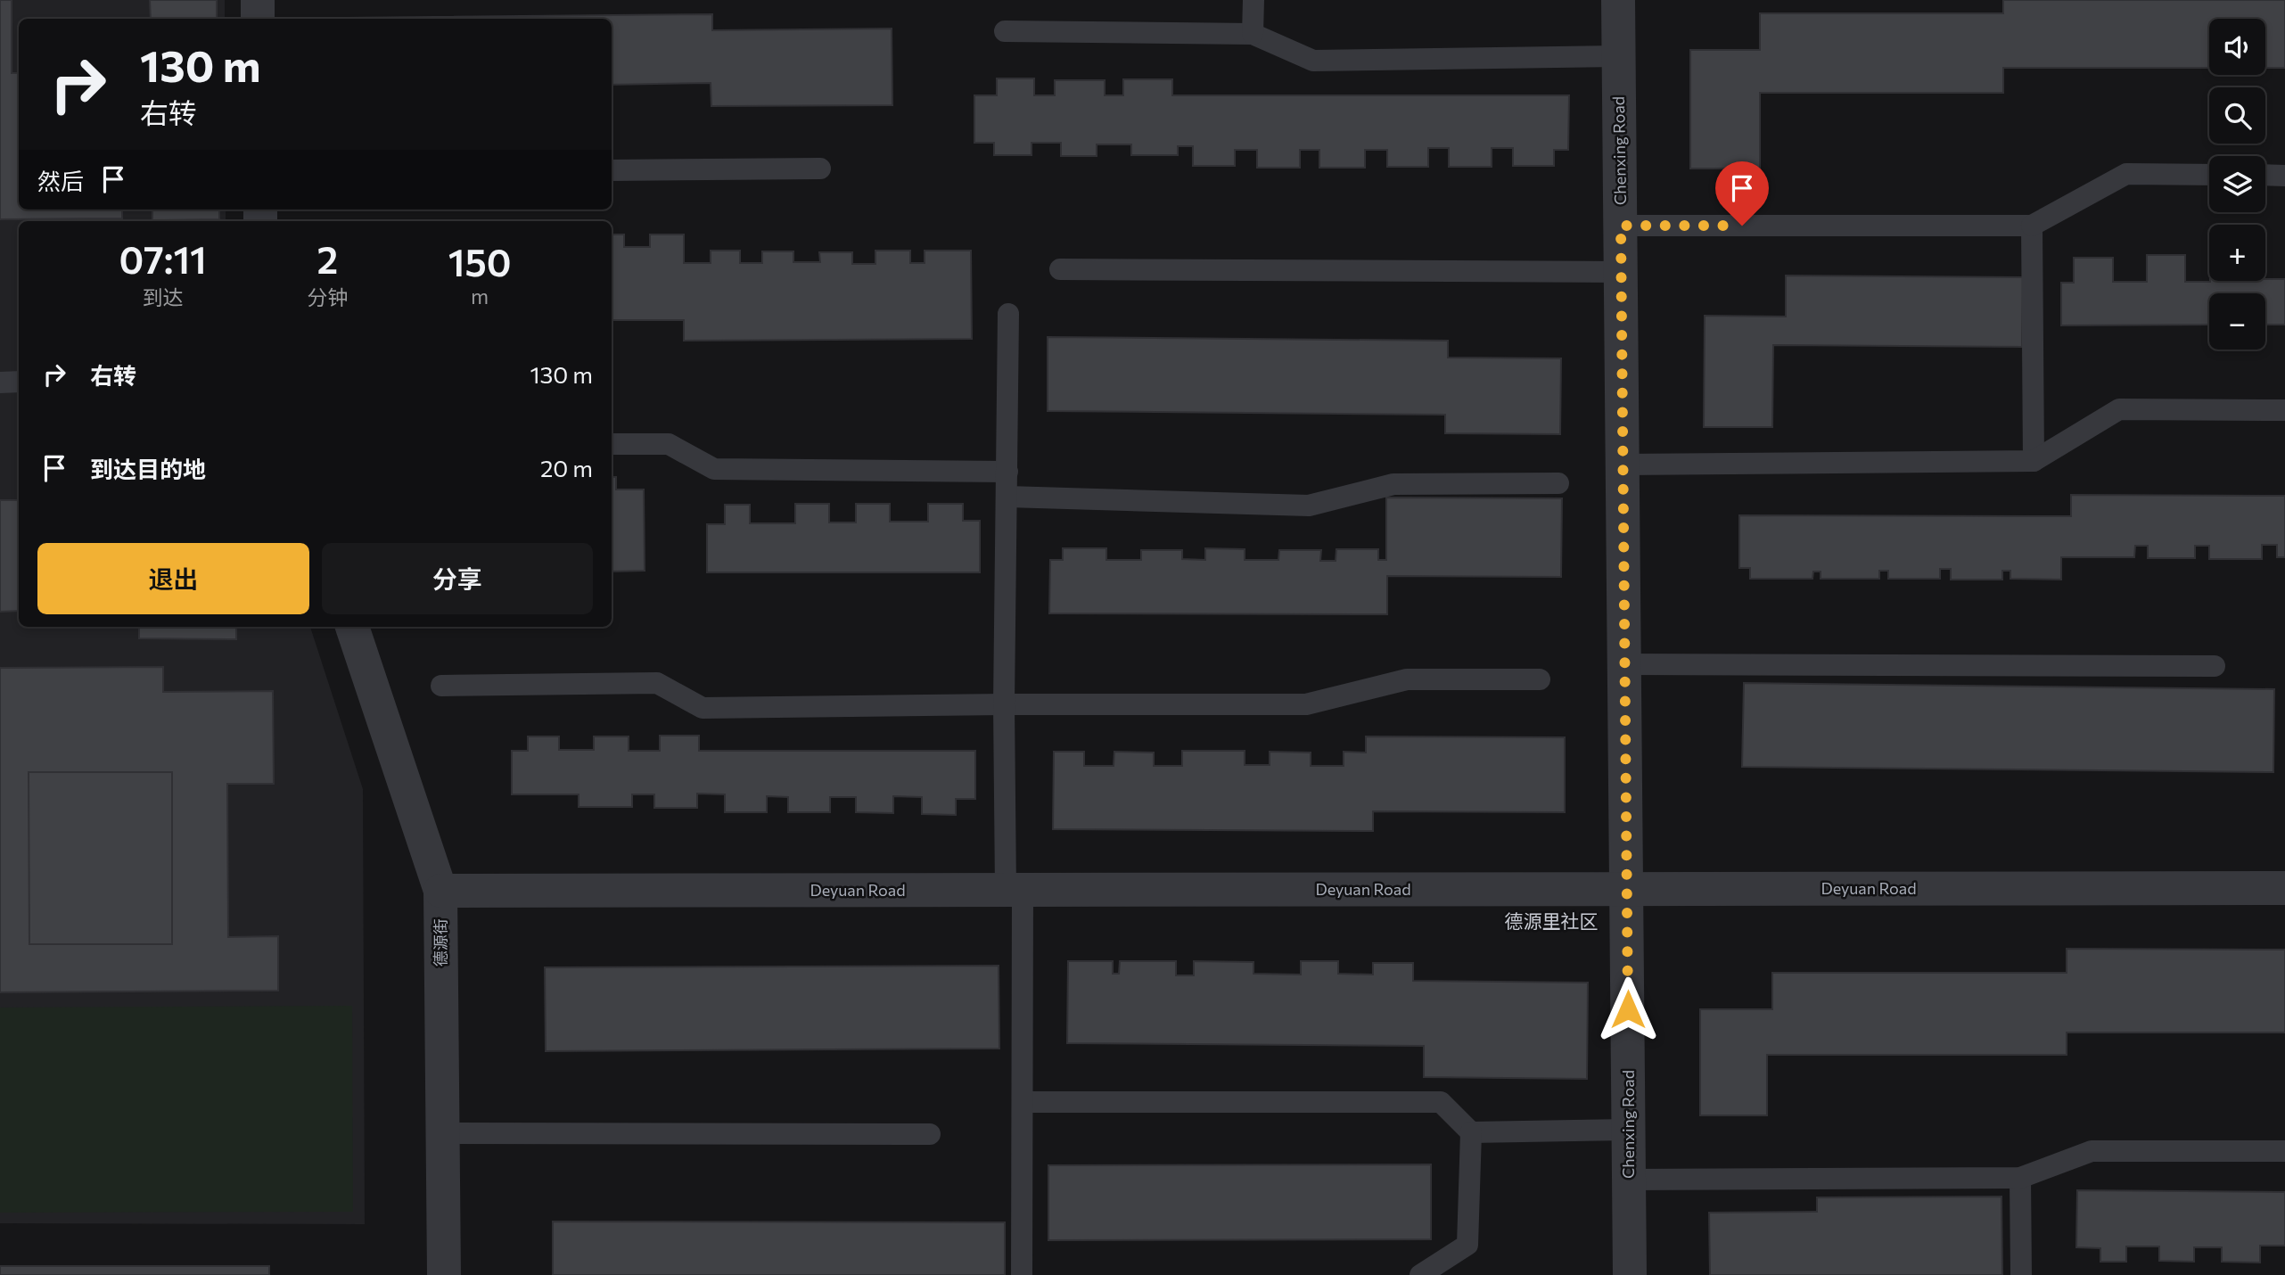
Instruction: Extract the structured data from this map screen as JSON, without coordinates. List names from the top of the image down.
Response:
{
  "streets": {
    "street": ["Chenxing Road", "Deyuan Road", "德源街"]
  },
  "crossings": [
    ["Chenxing Road", "Deyuan Road"],
    ["Deyuan Road", "德源街"]
  ],
  "districts": ["德源里社区"],
  "page": {
    "map_buttons": ["+", "−"],
    "turn": ["130 m", "右转"],
    "then": "然后",
    "eta": [
      "07:11",
      "到达",
      "2",
      "分钟",
      "150",
      "m"
    ],
    "list": [
      {
        "name": "右转",
        "value": "130 m"
      },
      {
        "name": "到达目的地",
        "value": "20 m"
      }
    ],
    "buttons": ["退出", "分享"]
  }
}
